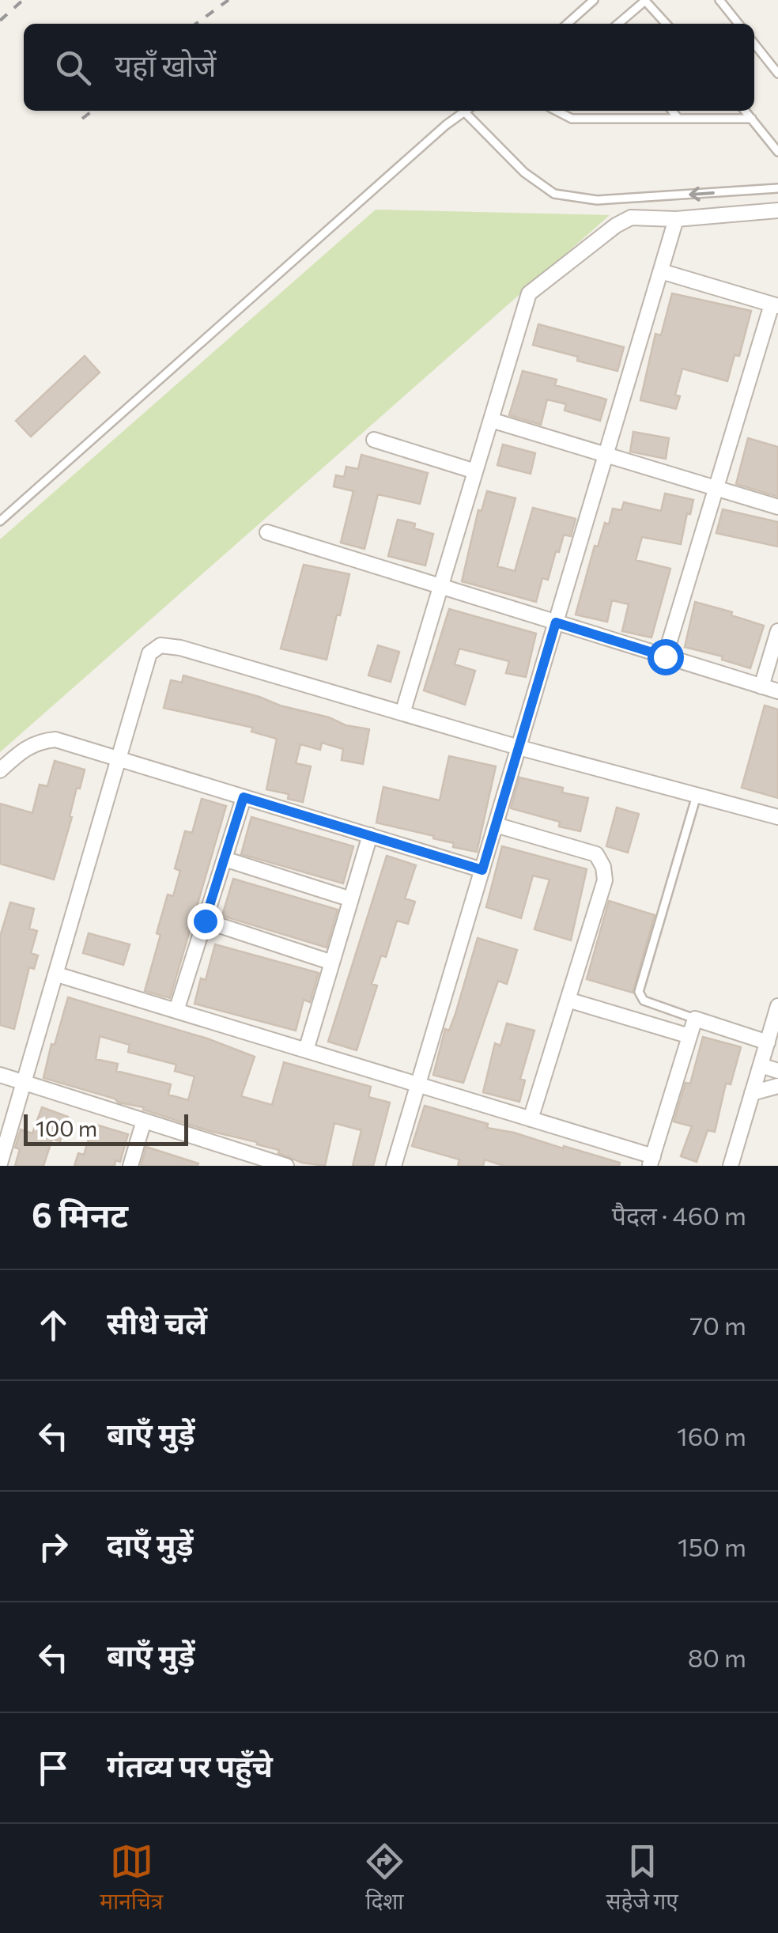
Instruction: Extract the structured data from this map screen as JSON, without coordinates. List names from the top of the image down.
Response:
{
  "scale_bar": "100 m",
  "page": {
    "search": "यहाँ खोजें",
    "scale": "100 m",
    "heading": ["6 मिनट", "पैदल · 460 m"],
    "list": [
      ["सीधे चलें", "70 m"],
      ["बाएँ मुड़ें", "160 m"],
      ["दाएँ मुड़ें", "150 m"],
      ["बाएँ मुड़ें", "80 m"],
      "गंतव्य पर पहुँचे"
    ],
    "nav": ["मानचित्र", "दिशा", "सहेजे गए"]
  }
}
